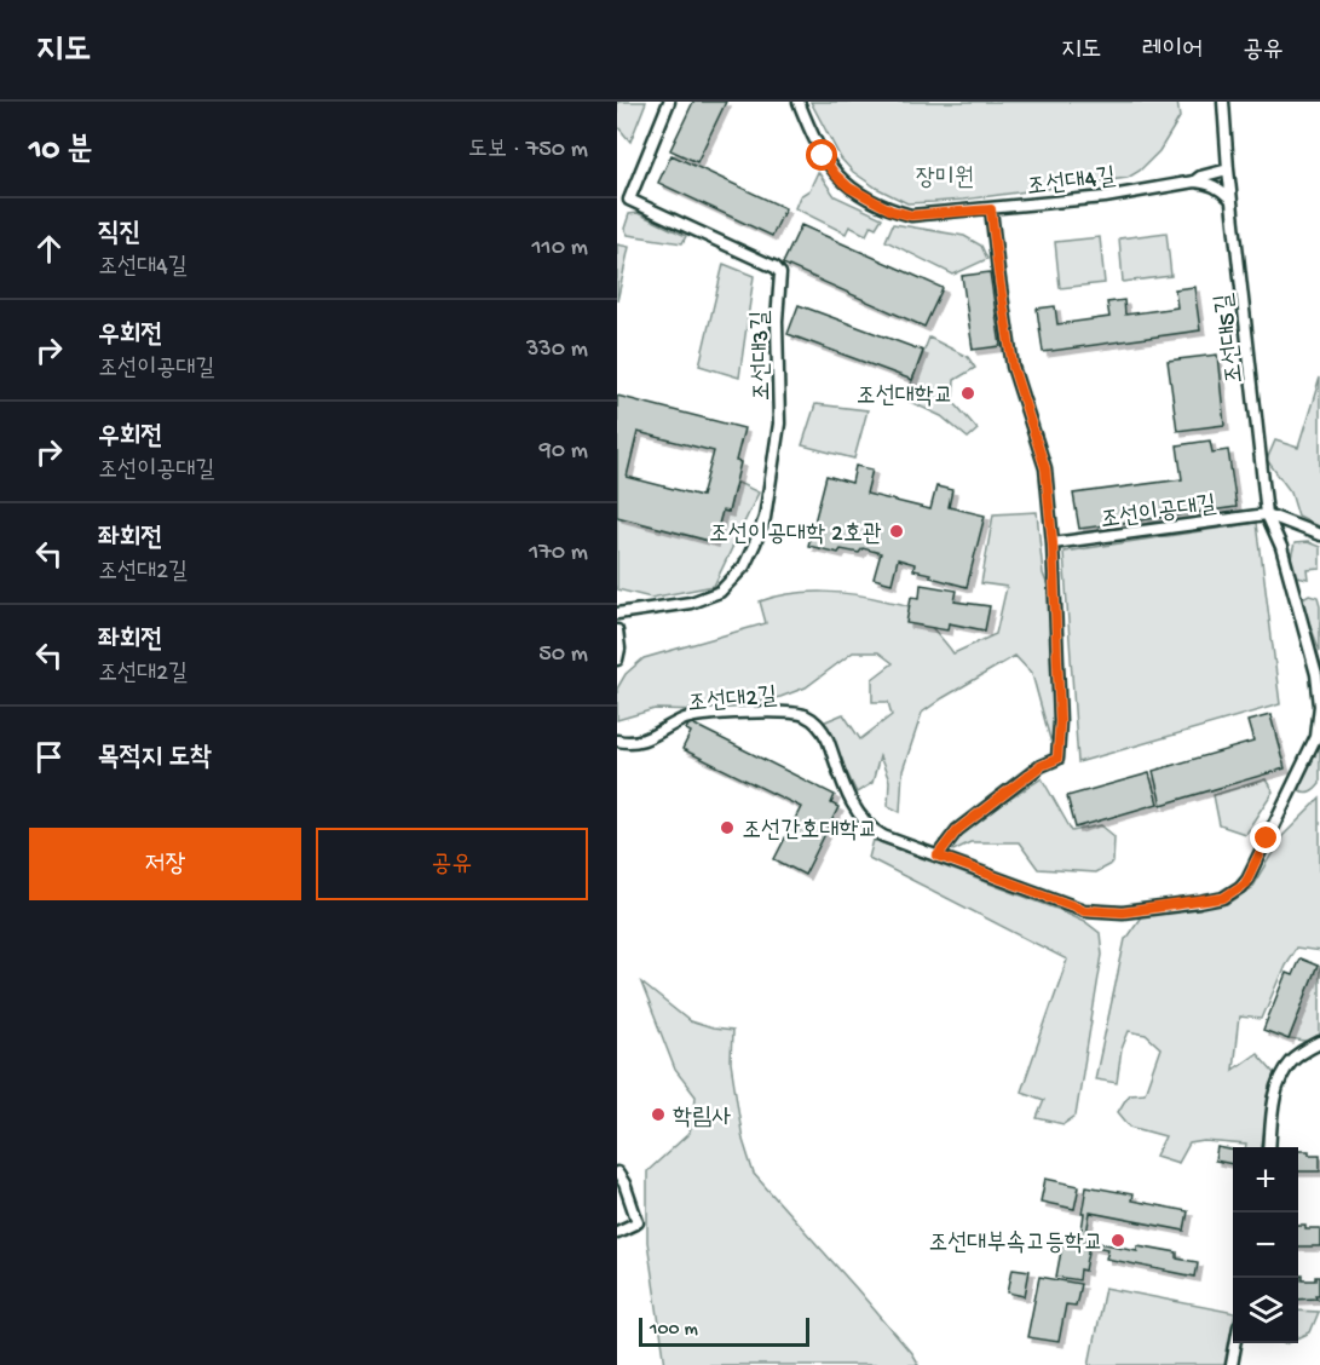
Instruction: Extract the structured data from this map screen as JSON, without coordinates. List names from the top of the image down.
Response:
{
  "streets": {
    "street": [
      "조선대4길",
      "조선대5길",
      "조선대3길",
      "조선이공대길",
      "조선대2길"
    ]
  },
  "crossings": [
    ["조선대4길", "조선대5길"],
    ["조선대5길", "조선이공대길"],
    ["조선대5길", "조선대2길"],
    ["조선이공대길", "조선대2길"]
  ],
  "parks": ["장미원"],
  "places": [
    "조선대학교",
    "조선이공대학 2호관",
    "조선간호대학교",
    "학림사",
    "조선대부속고등학교"
  ],
  "scale_bar": "100 m",
  "page": {
    "header": "지도",
    "nav": ["지도", "레이어", "공유"],
    "heading": ["10 분", "도보 · 750 m"],
    "list": [
      ["직진", "조선대4길", "110 m"],
      ["우회전", "조선이공대길", "330 m"],
      ["우회전", "조선이공대길", "90 m"],
      ["좌회전", "조선대2길", "170 m"],
      ["좌회전", "조선대2길", "50 m"],
      "목적지 도착"
    ],
    "buttons": ["저장", "공유"],
    "map_buttons": ["+", "−"],
    "scale": "100 m"
  }
}
